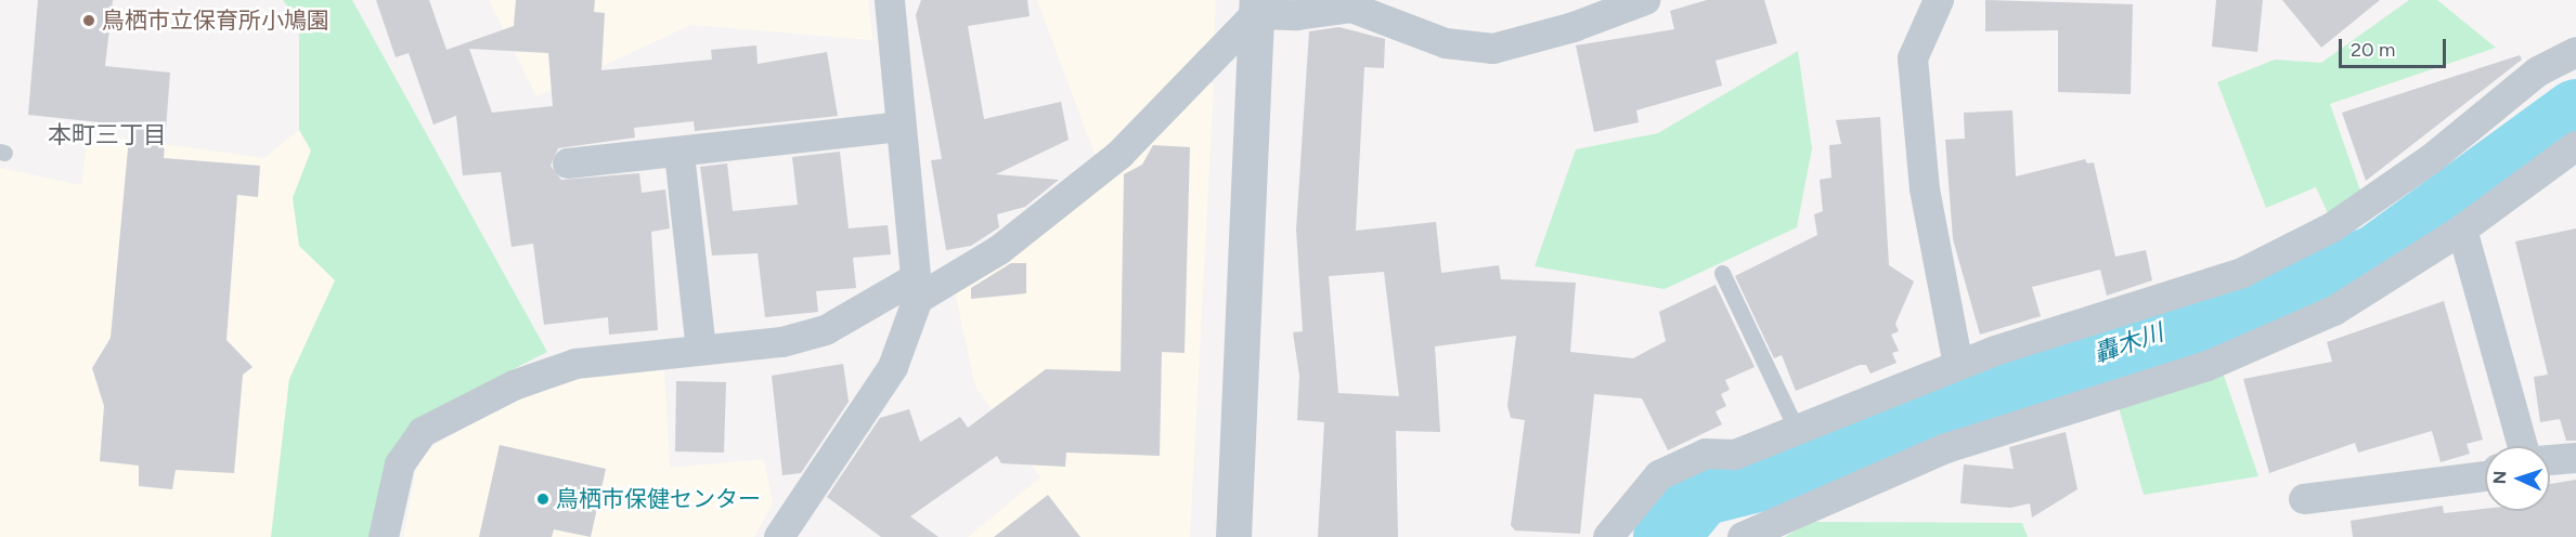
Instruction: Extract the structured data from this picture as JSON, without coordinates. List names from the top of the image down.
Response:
{
  "districts": ["本町三丁目"],
  "water": ["轟木川"],
  "places": ["鳥栖市立保育所小鳩園", "鳥栖市保健センター"],
  "scale_bar": "20 m",
  "north": "left"
}
